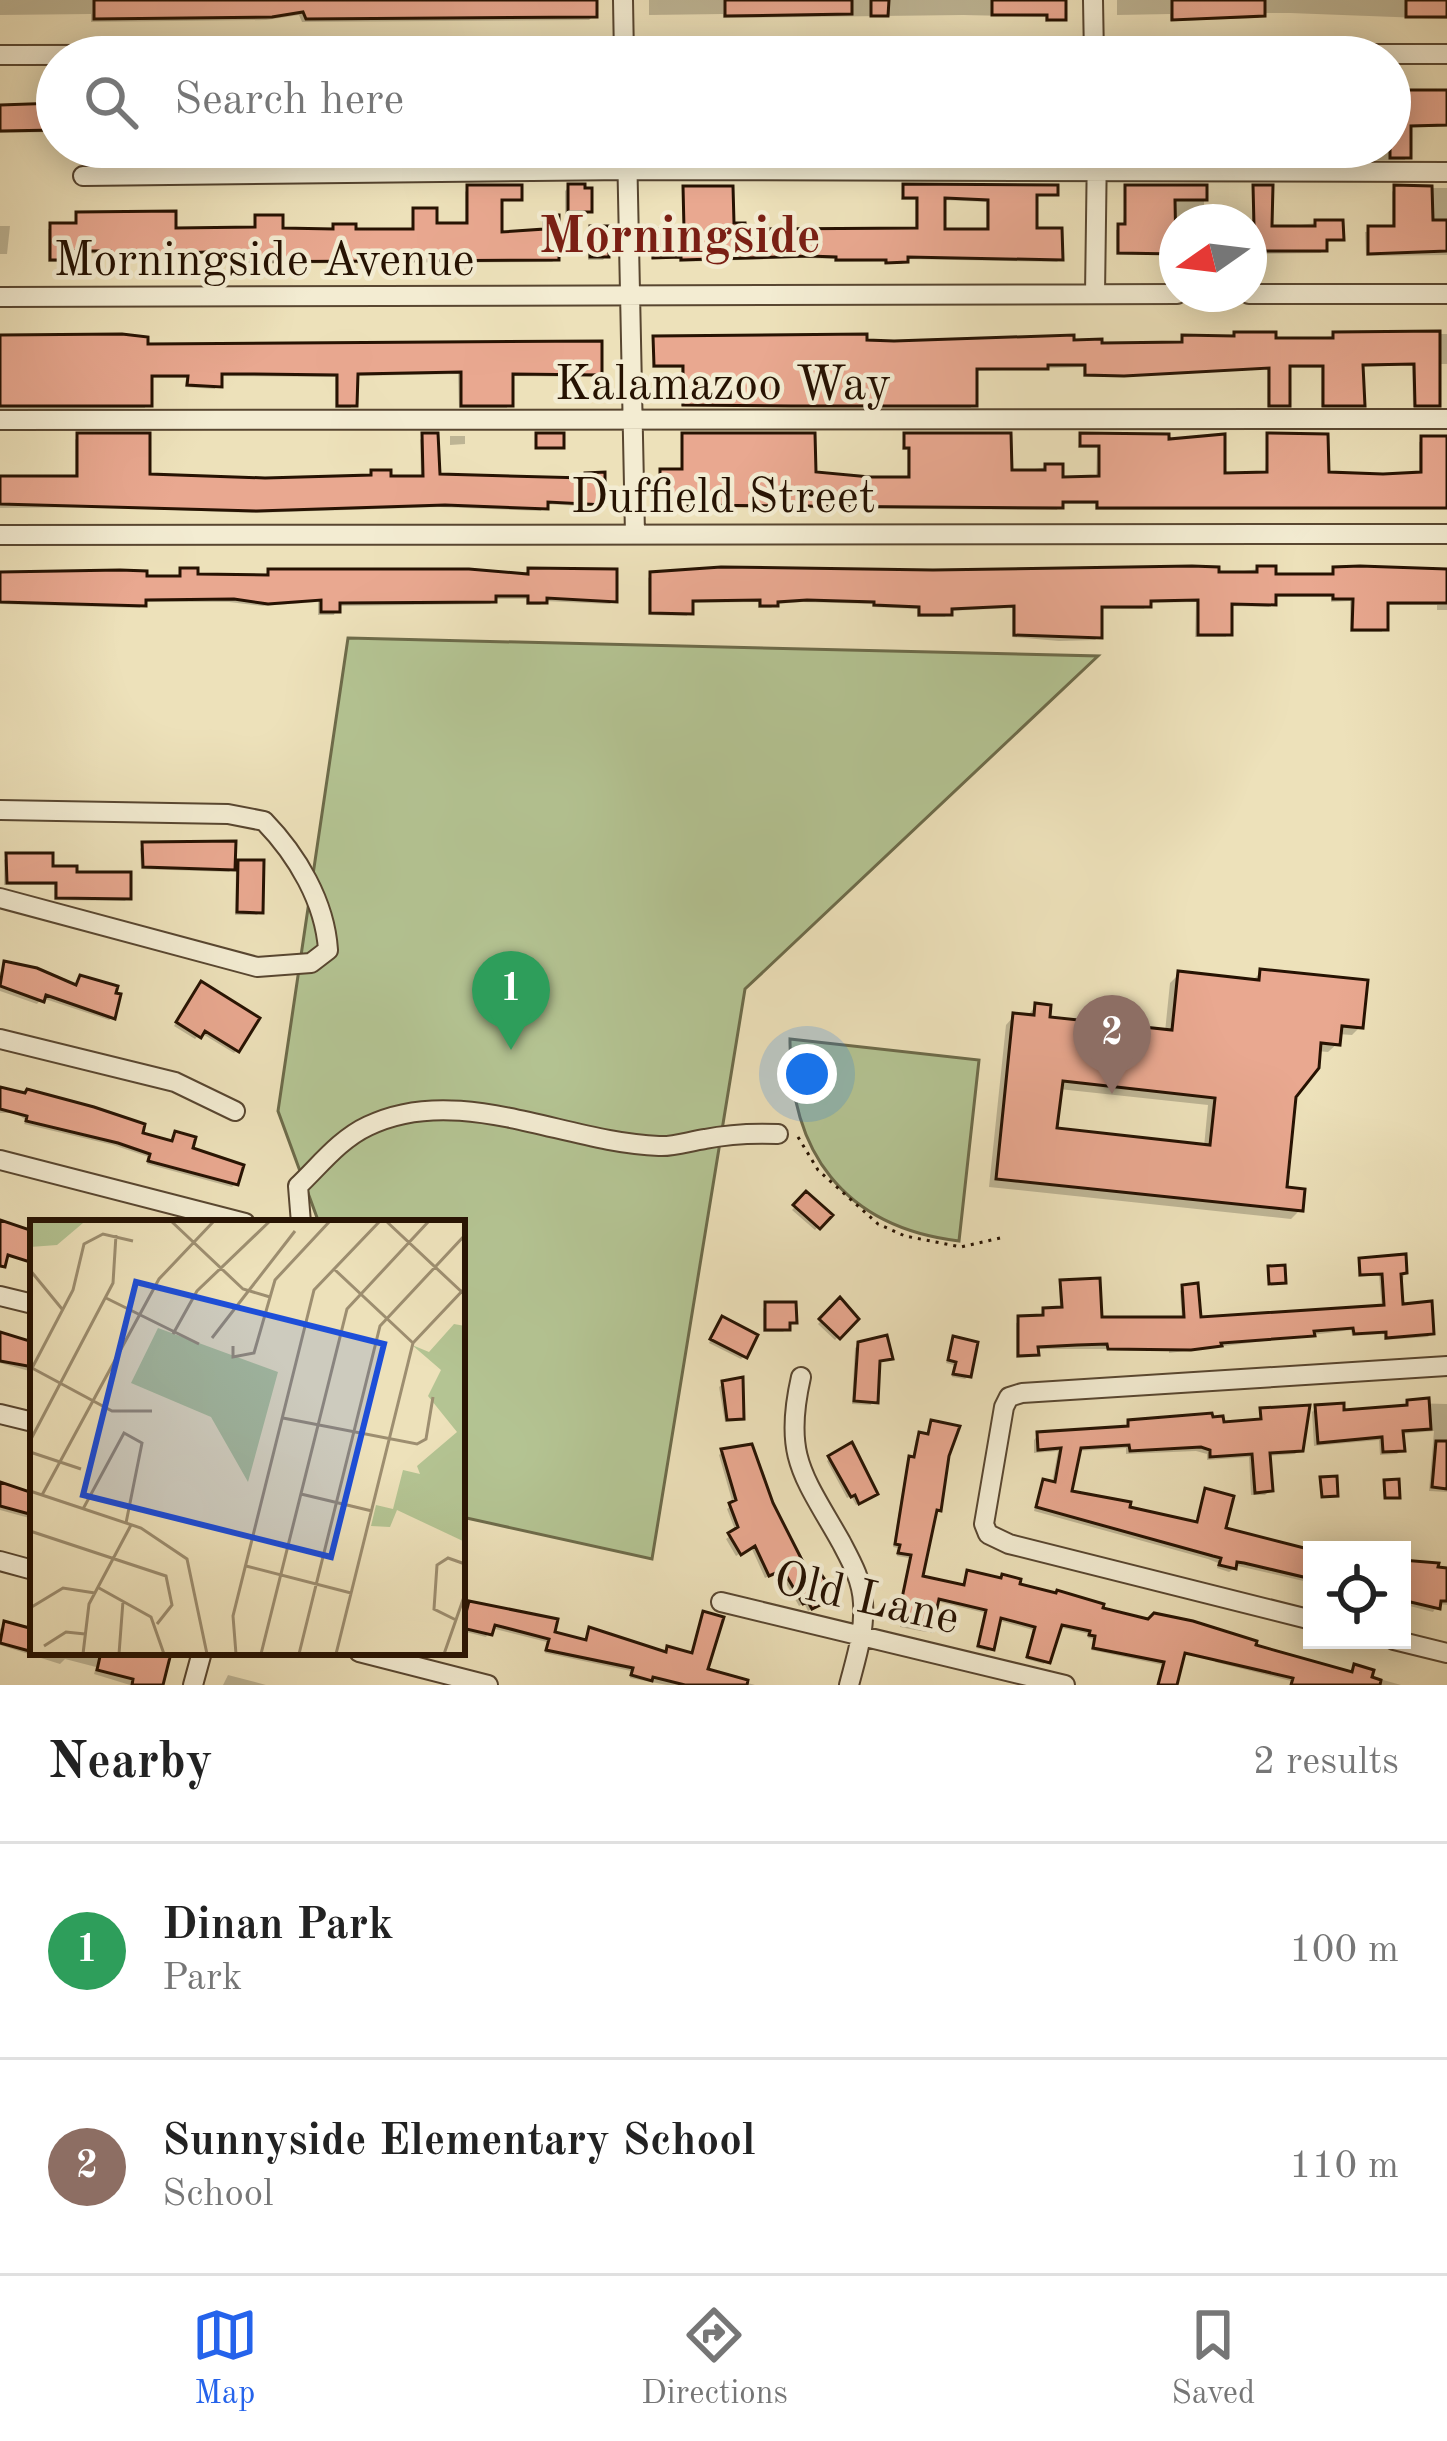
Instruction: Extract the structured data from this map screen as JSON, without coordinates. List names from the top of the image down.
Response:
{
  "streets": {
    "street": [
      "Morningside Avenue",
      "Kalamazoo Way",
      "Duffield Street",
      "Old Lane"
    ]
  },
  "districts": ["Morningside"],
  "north": "left",
  "page": {
    "search": "Search here",
    "pins": ["1", "2"],
    "heading": ["Nearby", "2 results"],
    "list": [
      {
        "mark": "1",
        "name": "Dinan Park",
        "note": "Park",
        "value": "100 m"
      },
      {
        "mark": "2",
        "name": "Sunnyside Elementary School",
        "note": "School",
        "value": "110 m"
      }
    ],
    "nav": ["Map", "Directions", "Saved"]
  }
}
